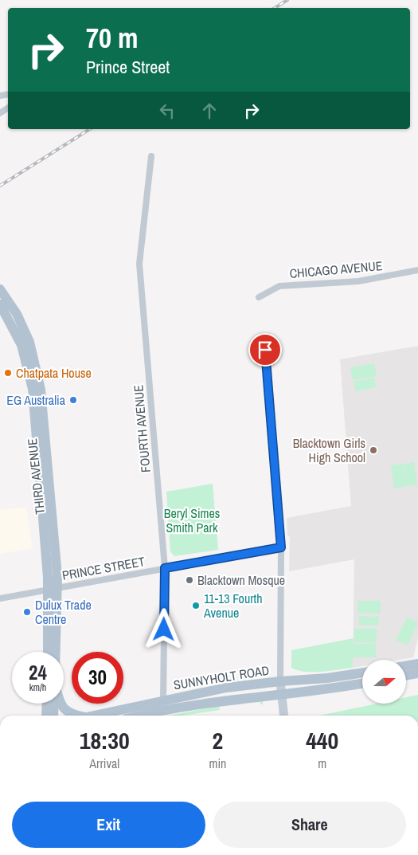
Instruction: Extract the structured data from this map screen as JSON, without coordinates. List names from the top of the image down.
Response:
{
  "streets": {
    "main road": ["THIRD AVENUE", "SUNNYHOLT ROAD"],
    "street": ["CHICAGO AVENUE", "FOURTH AVENUE", "PRINCE STREET"]
  },
  "crossings": [
    ["FOURTH AVENUE", "PRINCE STREET"],
    ["FOURTH AVENUE", "SUNNYHOLT ROAD"],
    ["THIRD AVENUE", "PRINCE STREET"]
  ],
  "parks": ["Beryl Simes Smith Park"],
  "places": [
    "Chatpata House",
    "EG Australia",
    "Blacktown Girls High School",
    "Blacktown Mosque",
    "11-13 Fourth Avenue",
    "Dulux Trade Centre"
  ],
  "north": "right",
  "page": {
    "turn": ["70 m", "Prince Street"],
    "speed": "24 km/h",
    "limit": "30",
    "eta": [
      "18:30",
      "Arrival",
      "2",
      "min",
      "440",
      "m"
    ],
    "buttons": ["Exit", "Share"]
  }
}
